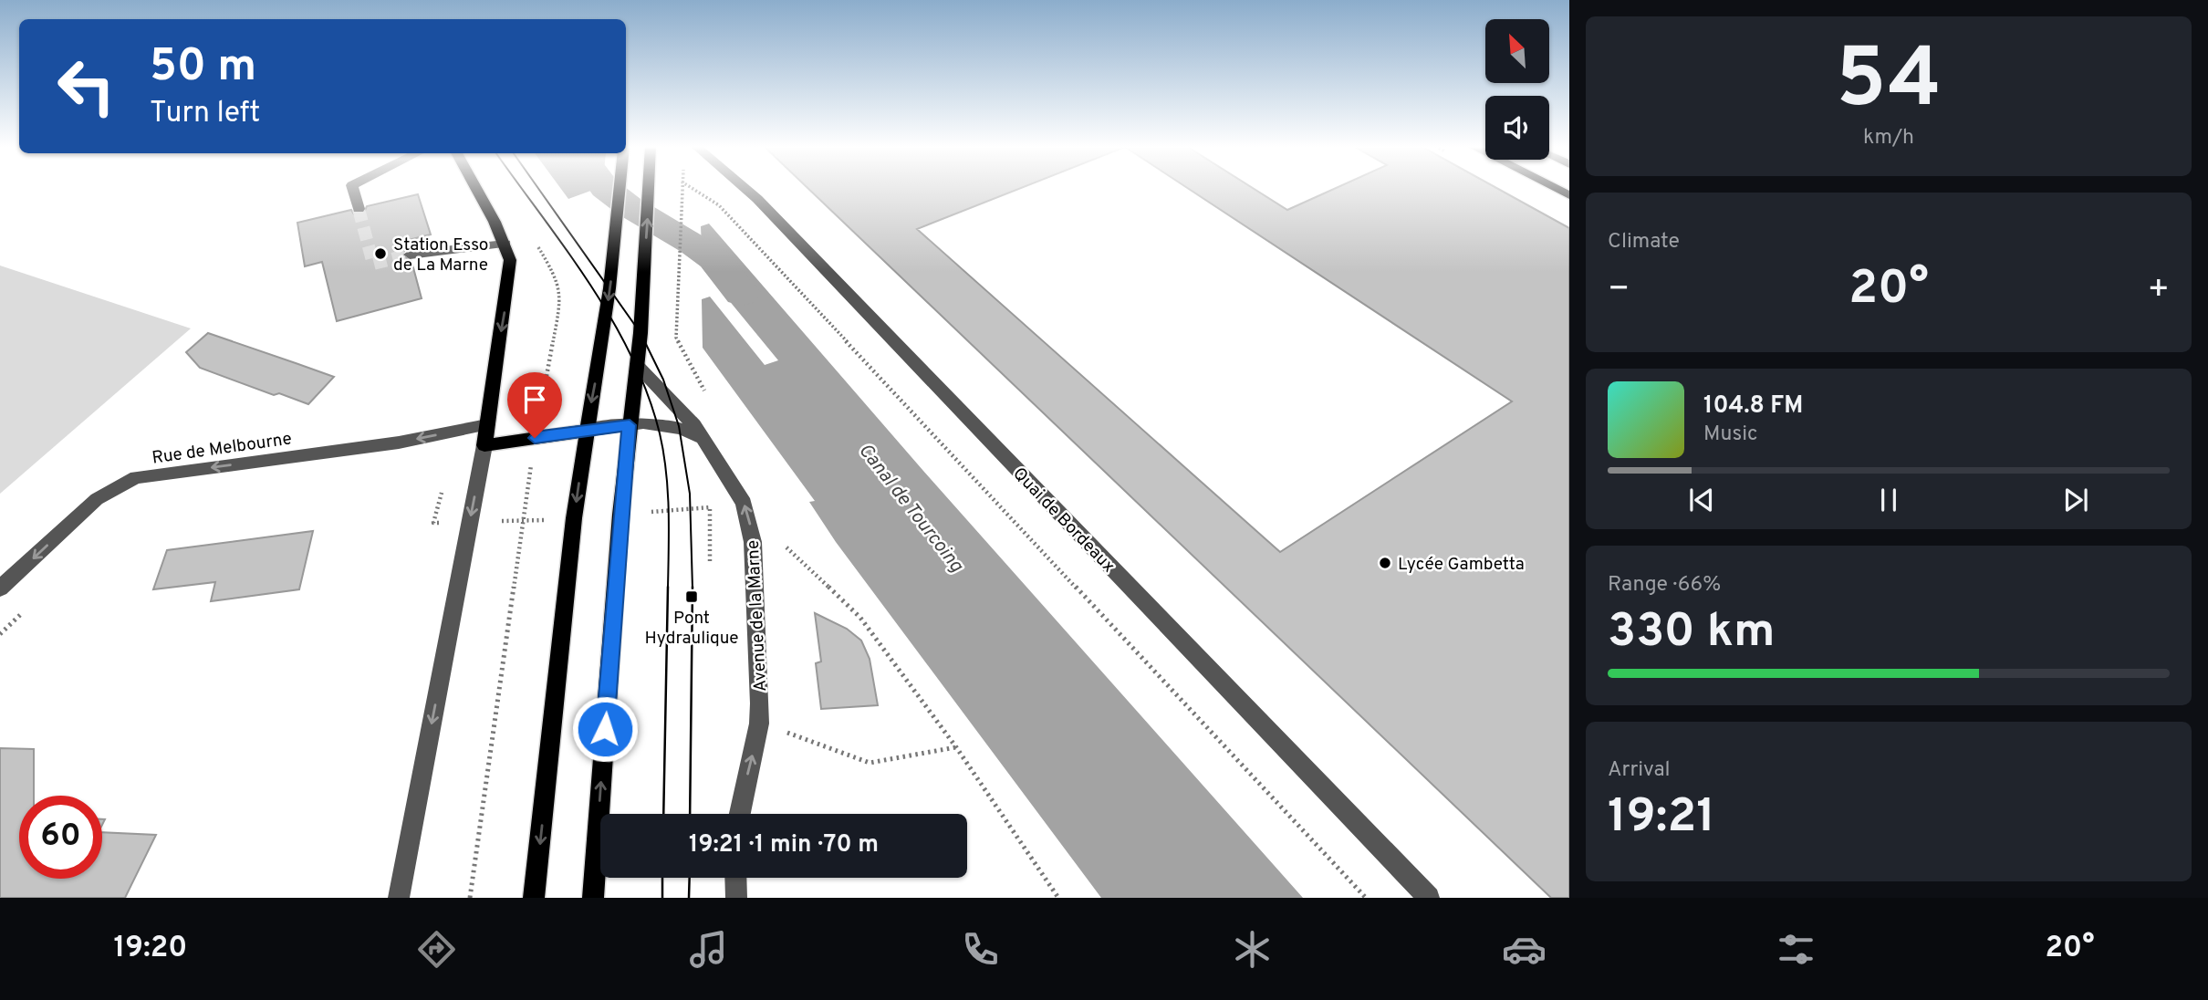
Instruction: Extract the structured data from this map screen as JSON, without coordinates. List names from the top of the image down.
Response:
{
  "streets": {
    "street": ["Rue de Melbourne", "Quai de Bordeaux", "Avenue de la Marne"]
  },
  "one_way": ["Rue de Melbourne", "Avenue de la Marne"],
  "water": ["Canal de Tourcoing"],
  "places": {
    "other": ["Station Esso de La Marne", "Lycée Gambetta"],
    "transit": ["Pont Hydraulique"]
  },
  "north": "top left",
  "page": {
    "tile": [
      ["54", "km/h"],
      "Climate",
      ["Range · 66%", "330 km"],
      ["Arrival", "19:21"]
    ],
    "turn": ["50 m", "Turn left"],
    "heat": ["−", "20°", "+"],
    "song": ["104.8 FM", "Music"],
    "limit": "60",
    "trip": "19:21 · 1 min · 70 m",
    "tabs": ["19:20", "20°"]
  }
}
